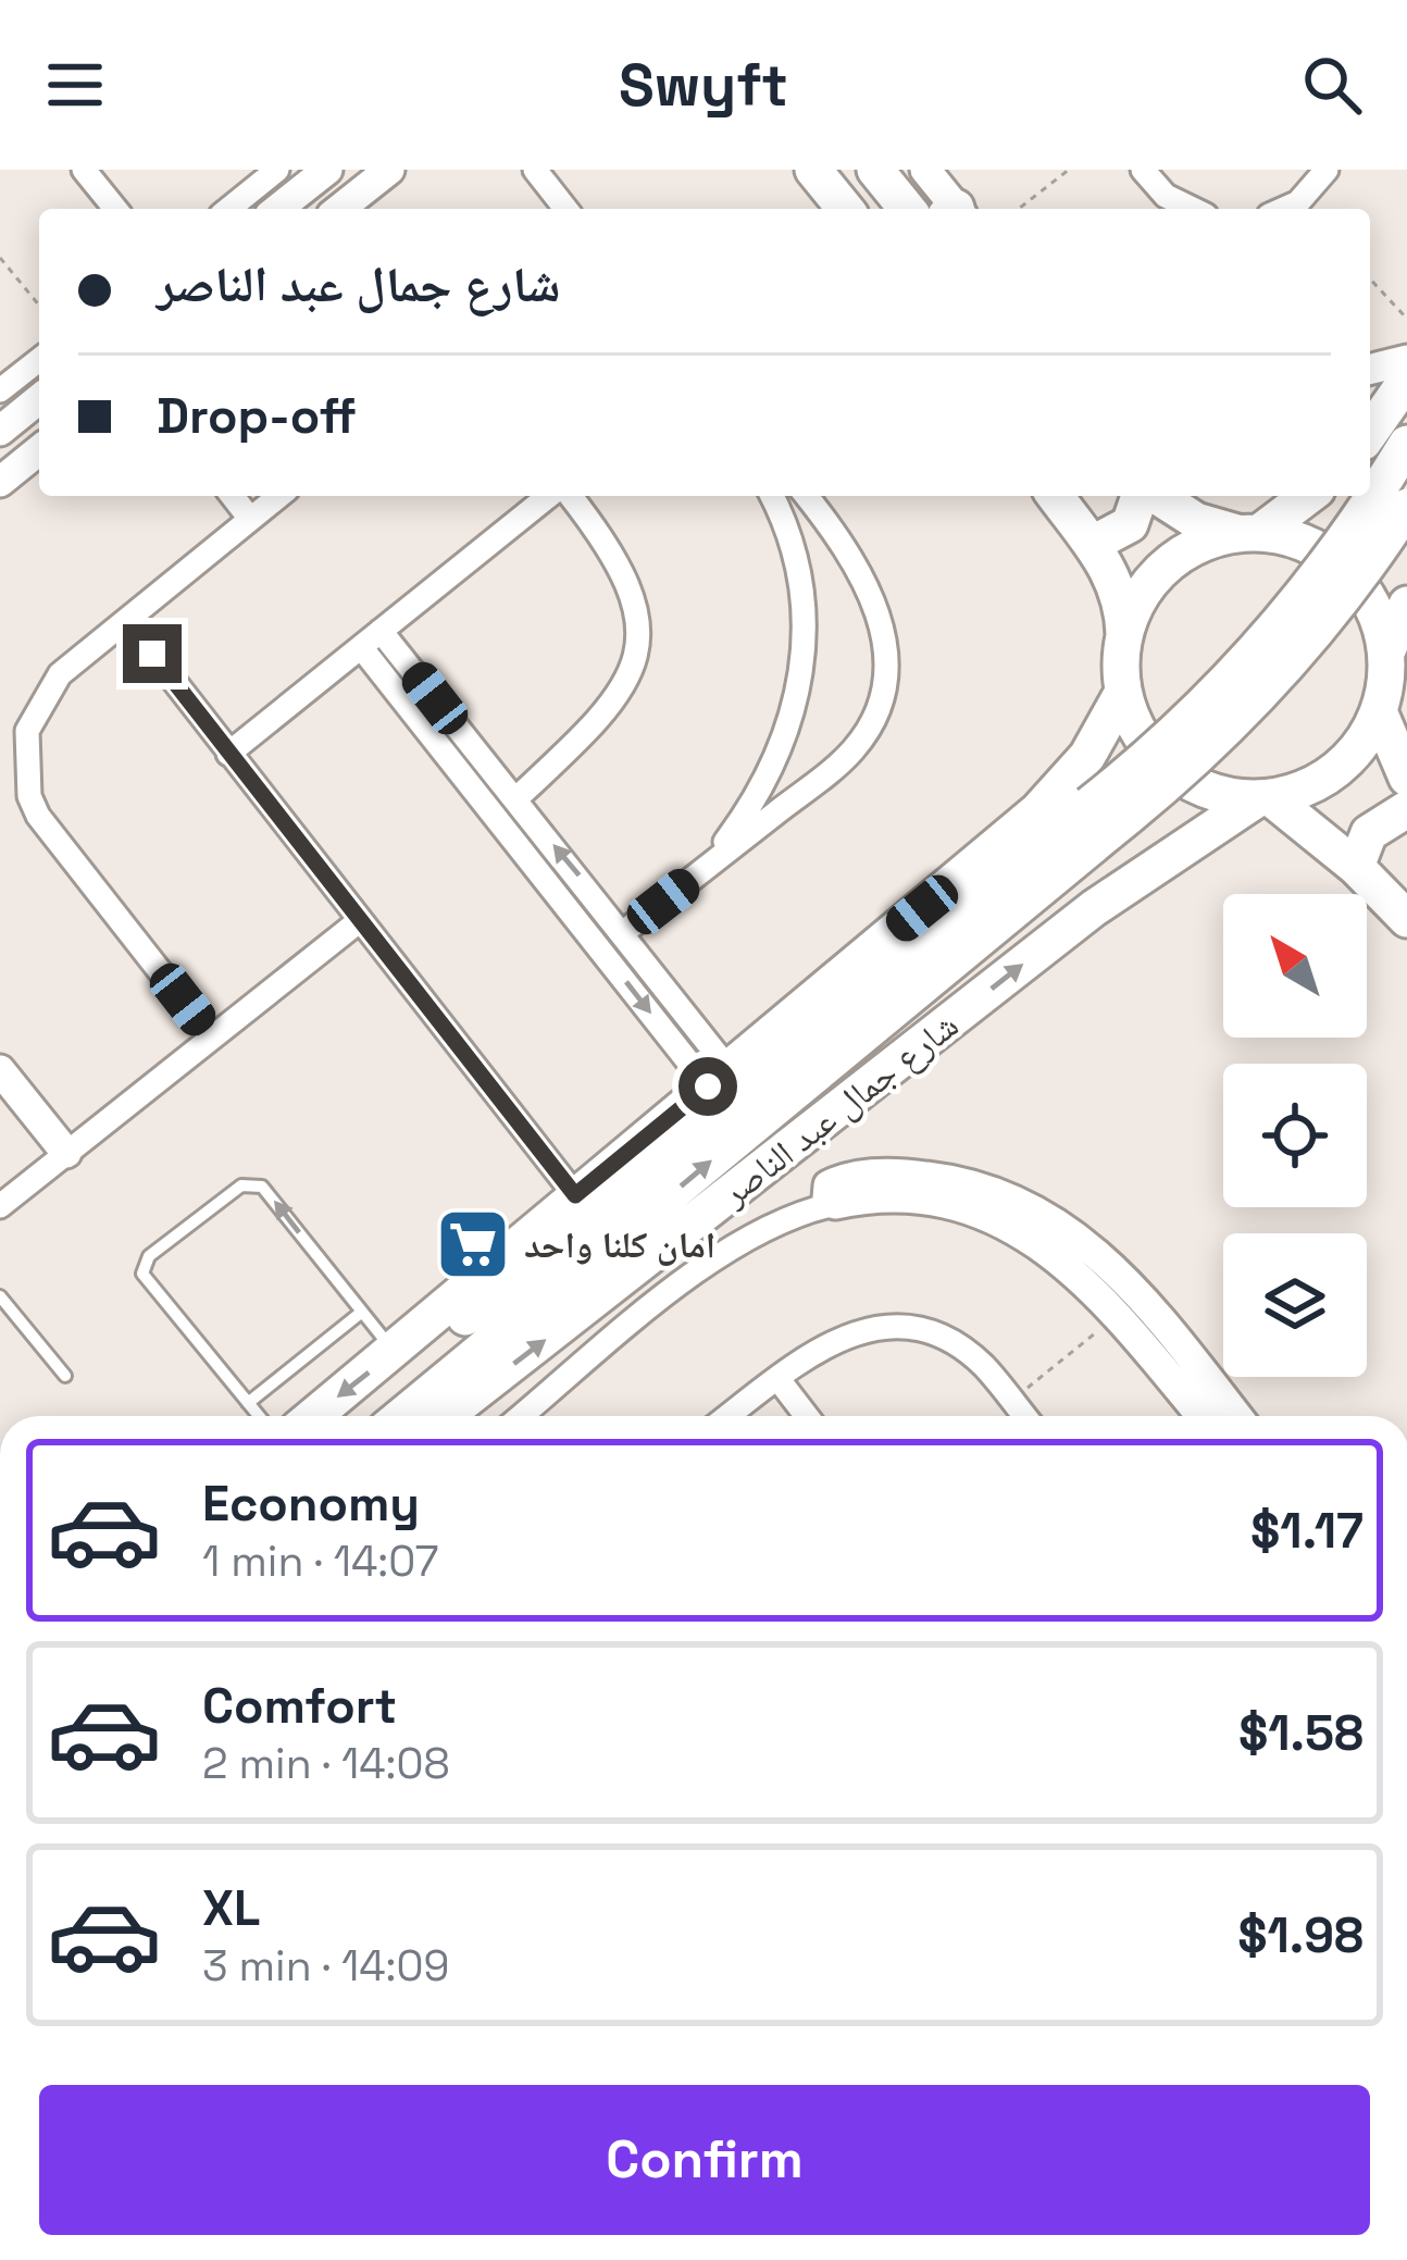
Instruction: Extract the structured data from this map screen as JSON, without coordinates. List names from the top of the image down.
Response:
{
  "streets": {
    "main road": ["شارع جمال عبد الناصر"]
  },
  "places": {
    "supermarket": ["امان كلنا واحد"]
  },
  "north": "top left",
  "page": {
    "header": "Swyft",
    "banner": ["شارع جمال عبد الناصر", "Drop-off"],
    "list": [
      {
        "name": "Economy",
        "note": "1 min · 14:07",
        "value": "$1.17"
      },
      {
        "name": "Comfort",
        "note": "2 min · 14:08",
        "value": "$1.58"
      },
      {
        "name": "XL",
        "note": "3 min · 14:09",
        "value": "$1.98"
      }
    ],
    "buttons": "Confirm"
  }
}
